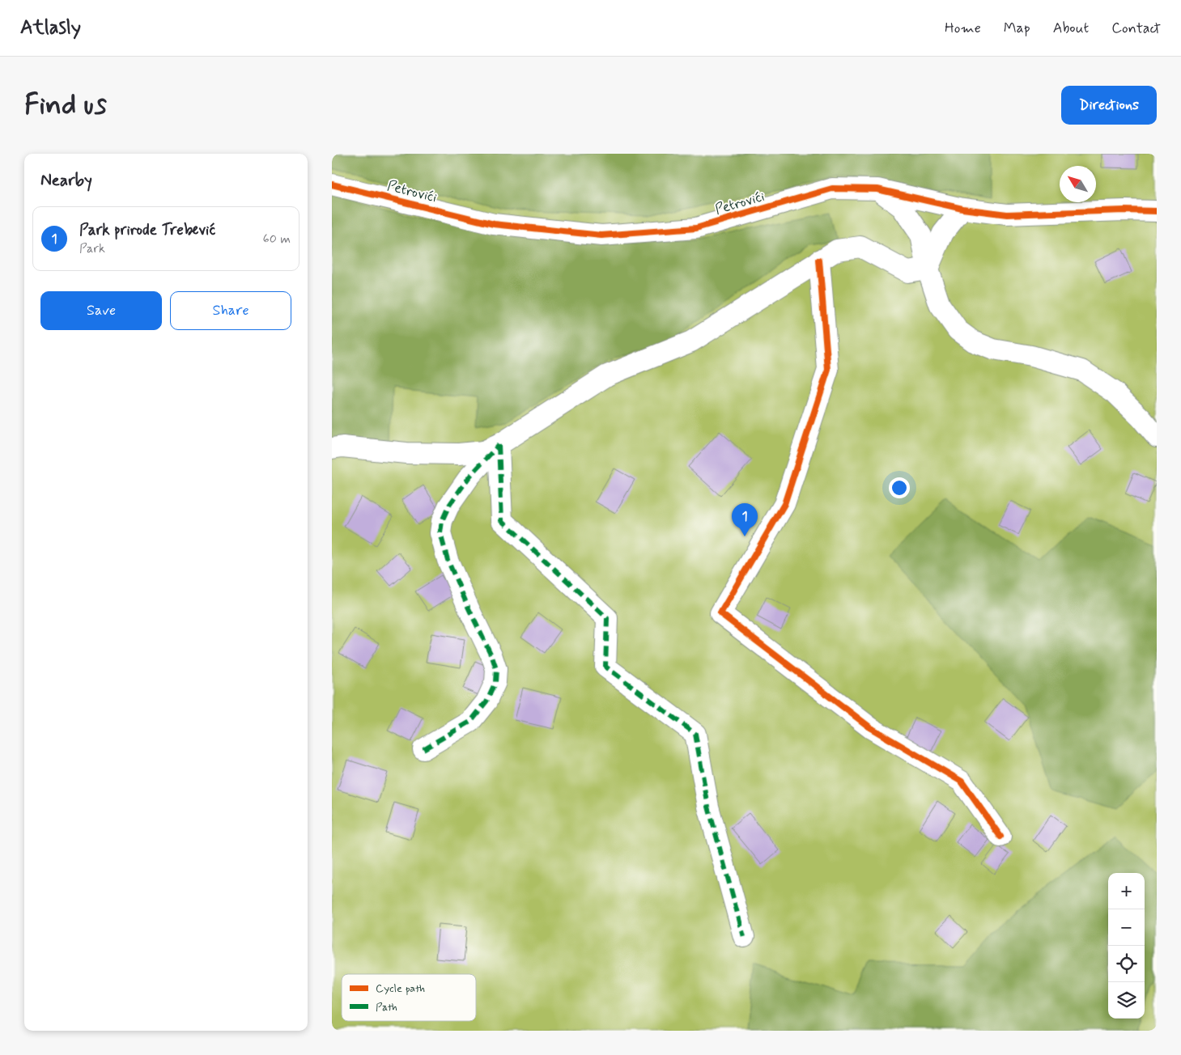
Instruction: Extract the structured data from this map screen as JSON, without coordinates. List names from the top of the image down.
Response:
{
  "streets": {
    "street": ["Petrovići"]
  },
  "legend": ["Cycle path", "Path"],
  "north": "top left",
  "page": {
    "header": "Atlasly",
    "nav": [
      "Home",
      "Map",
      "About",
      "Contact"
    ],
    "buttons": [
      "Directions",
      ["Save", "Share"]
    ],
    "title": "Find us",
    "heading": "Nearby",
    "list": [
      {
        "mark": "1",
        "name": "Park prirode Trebević",
        "note": "Park",
        "value": "60 m"
      }
    ],
    "pins": "1",
    "map_buttons": ["+", "−"]
  }
}
